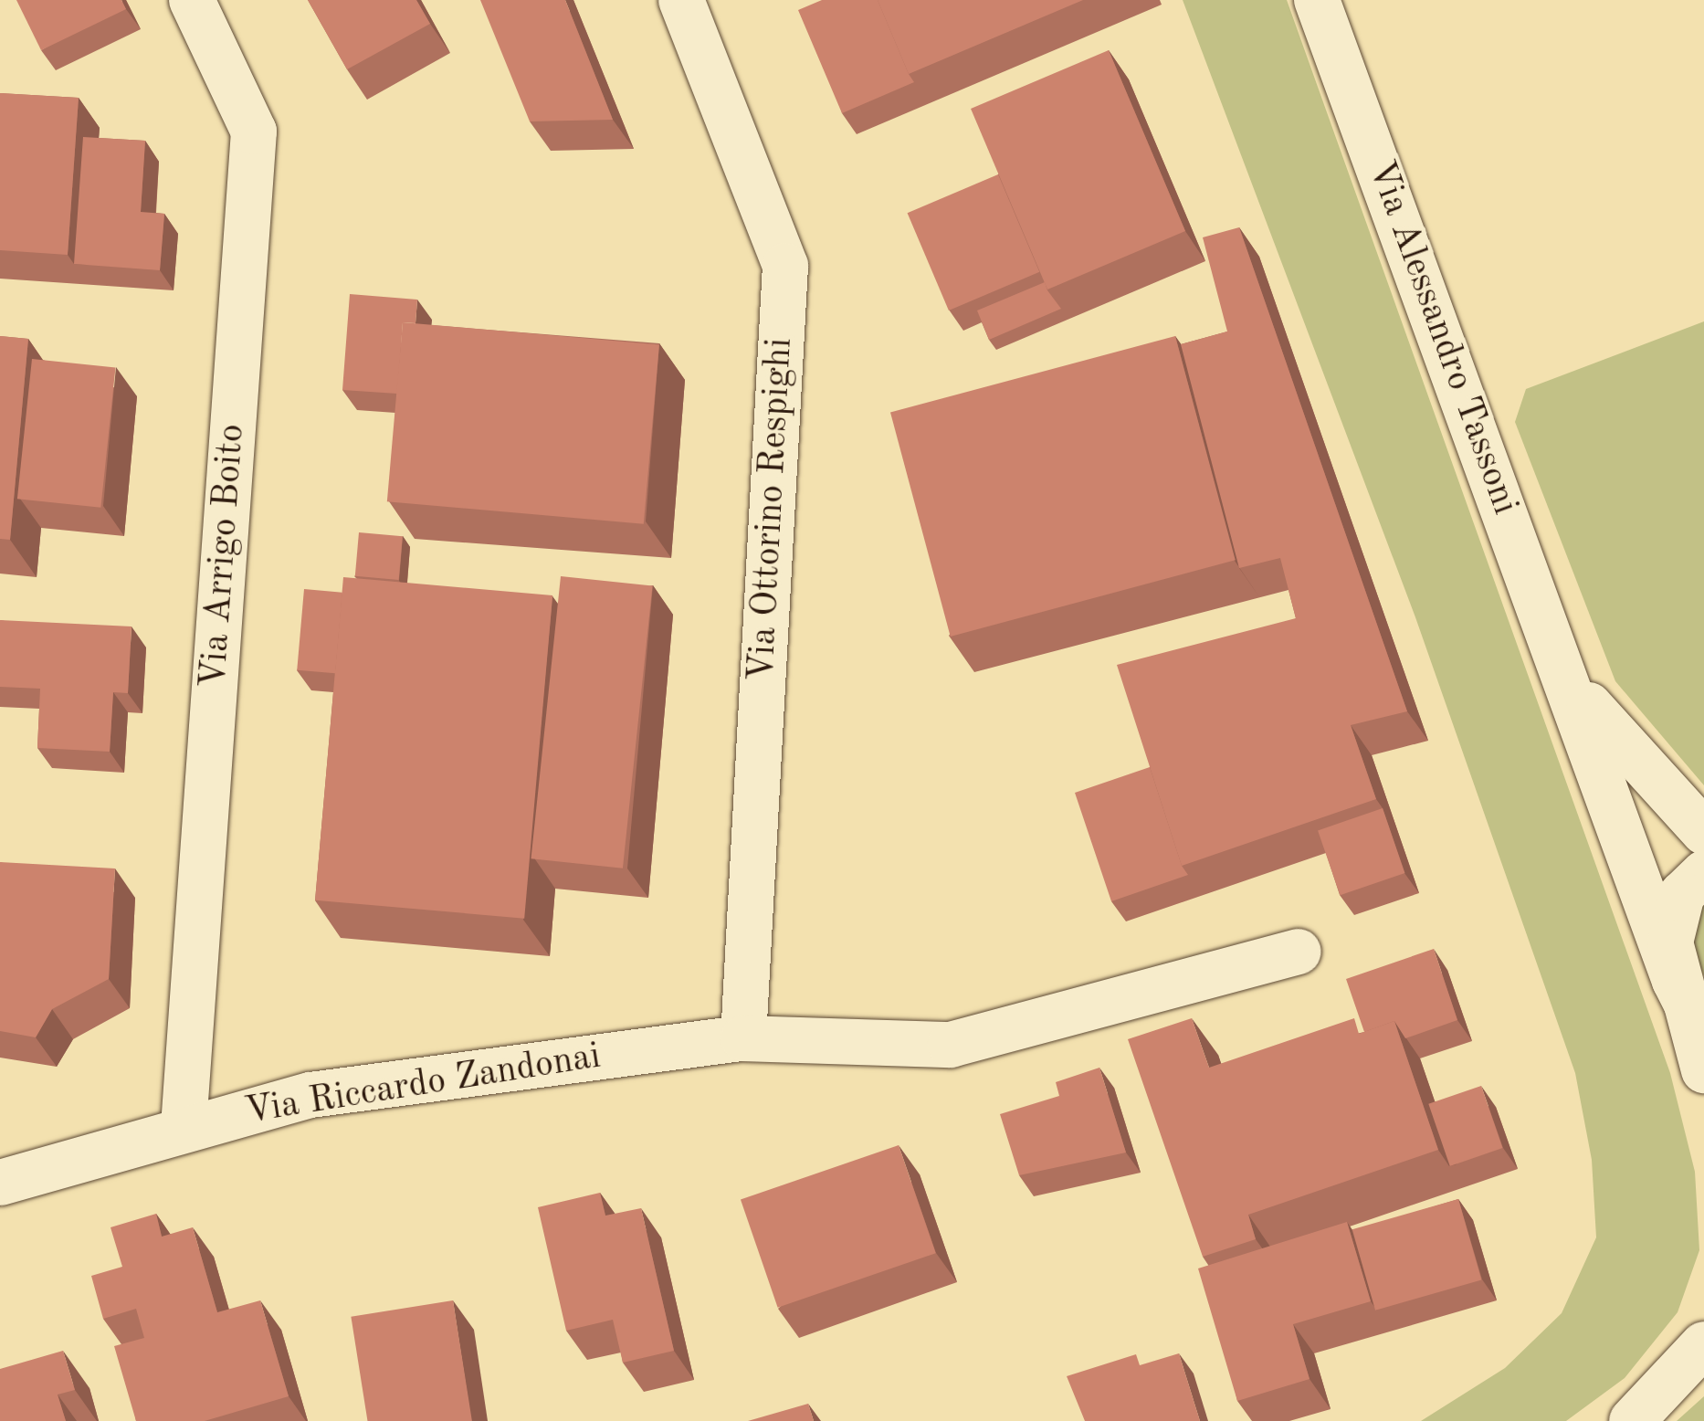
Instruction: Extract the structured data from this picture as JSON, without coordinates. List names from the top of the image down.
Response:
{
  "streets": {
    "street": [
      "Via Alessandro Tassoni",
      "Via Ottorino Respighi",
      "Via Arrigo Boito",
      "Via Riccardo Zandonai"
    ]
  },
  "crossings": [
    ["Via Ottorino Respighi", "Via Riccardo Zandonai"],
    ["Via Arrigo Boito", "Via Riccardo Zandonai"]
  ]
}
